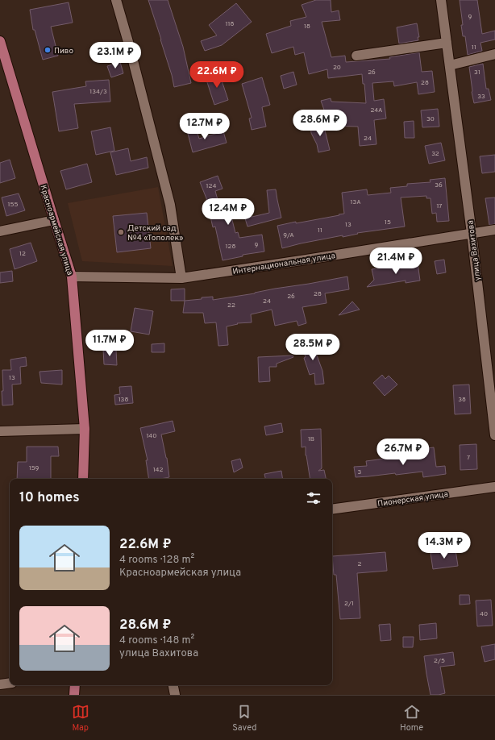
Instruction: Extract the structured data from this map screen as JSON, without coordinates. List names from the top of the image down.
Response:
{
  "streets": {
    "main road": ["Красноармейская улица"],
    "street": ["улица Вахитова", "Интернациональная улица", "Пионерская улица"]
  },
  "crossings": [
    ["Красноармейская улица", "Интернациональная улица"],
    ["улица Вахитова", "Интернациональная улица"]
  ],
  "places": ["Пиво", "Детский сад №4 «Тополек»"],
  "house_numbers": [
    "9",
    "118",
    "18",
    "11",
    "20",
    "26",
    "31",
    "28",
    "134/3",
    "33",
    "24А",
    "30",
    "24",
    "32",
    "36",
    "124",
    "13А",
    "155",
    "17",
    "15",
    "13",
    "11",
    "9/А",
    "9",
    "128",
    "12",
    "28",
    "26",
    "24",
    "22",
    "13",
    "138",
    "38",
    "140",
    "1В",
    "7",
    "159",
    "142",
    "3",
    "2",
    "2/1",
    "40",
    "2/5"
  ],
  "page": {
    "price": [
      "23.1M ₽",
      "22.6M ₽",
      "28.6M ₽",
      "12.7M ₽",
      "12.4M ₽",
      "21.4M ₽",
      "11.7M ₽",
      "28.5M ₽",
      "26.7M ₽",
      "14.3M ₽"
    ],
    "heading": "10 homes",
    "list": [
      {
        "name": "22.6M ₽",
        "note": "4 rooms · 128 m² · Красноармейская улица"
      },
      {
        "name": "28.6M ₽",
        "note": "4 rooms · 148 m² · улица Вахитова"
      }
    ],
    "tabs": ["Map", "Saved", "Home"]
  }
}
